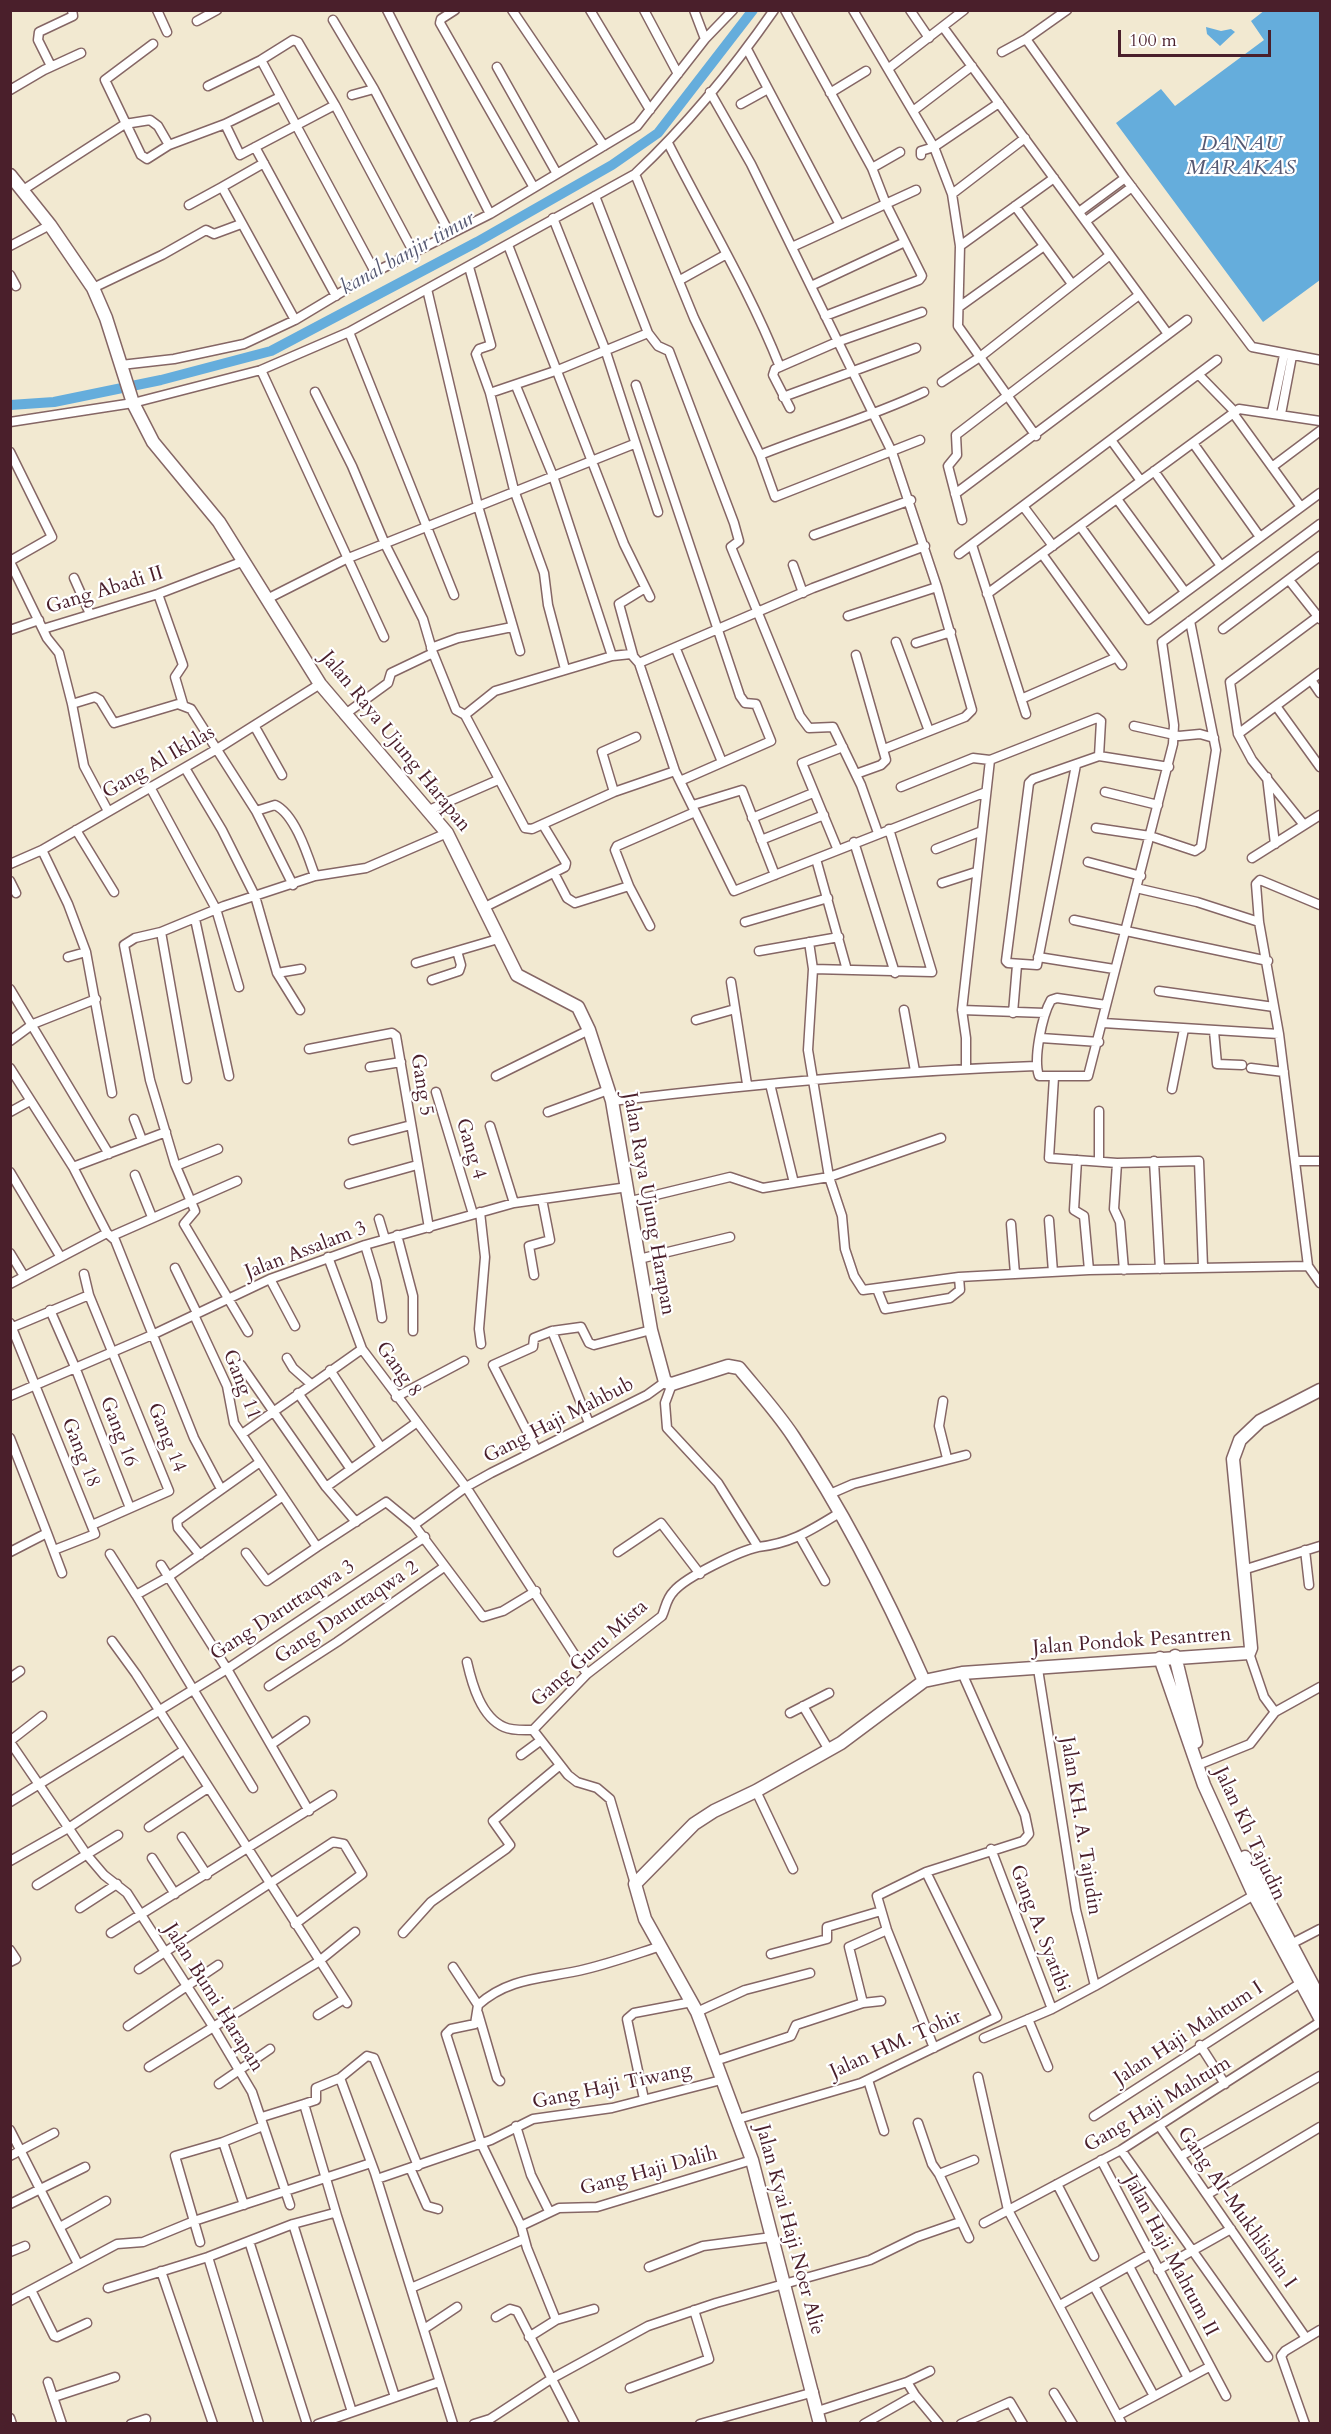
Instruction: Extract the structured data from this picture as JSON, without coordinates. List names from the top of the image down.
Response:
{
  "streets": {
    "street": [
      "Gang Abadi II",
      "Jalan Raya Ujung Harapan",
      "Gang Al Ikhlas",
      "Gang 5",
      "Gang 4",
      "Jalan Assalam 3",
      "Gang 8",
      "Gang 11",
      "Gang Haji Mahbub",
      "Gang 16",
      "Gang 14",
      "Gang 18",
      "Gang Daruttaqwa 3",
      "Gang Daruttaqwa 2",
      "Jalan Pondok Pesantren",
      "Gang Guru Mista",
      "Jalan KH. A. Tajudin",
      "Jalan Kh Tajudin",
      "Gang A. Syatibi",
      "Jalan Bumi Harapan",
      "Jalan Haji Mahtum I",
      "Jalan HM. Tohir",
      "Gang Haji Tiwang",
      "Gang Haji Mahtum",
      "Gang Haji Dalih",
      "Gang AI-Mukhlishin I",
      "Jalan Kyai Haji Noer Alie",
      "Jalan Haji Mahtum II"
    ]
  },
  "crossings": [
    ["Gang Abadi II", "Jalan Raya Ujung Harapan"],
    ["Jalan Raya Ujung Harapan", "Gang Al Ikhlas"],
    ["Jalan Raya Ujung Harapan", "Jalan Assalam 3"],
    ["Jalan Raya Ujung Harapan", "Gang Haji Mahbub"],
    ["Gang 5", "Jalan Assalam 3"],
    ["Gang 4", "Jalan Assalam 3"],
    ["Jalan Assalam 3", "Gang 8"],
    ["Jalan Assalam 3", "Gang 11"],
    ["Jalan Assalam 3", "Gang 16"],
    ["Jalan Assalam 3", "Gang 14"],
    ["Jalan Assalam 3", "Gang 18"],
    ["Gang 8", "Gang Haji Mahbub"],
    ["Gang 8", "Gang Guru Mista"],
    ["Gang 16", "Gang 14"],
    ["Gang 14", "Gang 18"],
    ["Gang Daruttaqwa 3", "Jalan Bumi Harapan"],
    ["Jalan Pondok Pesantren", "Jalan KH. A. Tajudin"],
    ["Jalan Pondok Pesantren", "Jalan Kh Tajudin"],
    ["Jalan KH. A. Tajudin", "Gang A. Syatibi"],
    ["Jalan Kh Tajudin", "Gang A. Syatibi"],
    ["Jalan Kh Tajudin", "Jalan Haji Mahtum I"],
    ["Jalan Kh Tajudin", "Gang Haji Mahtum"],
    ["Jalan HM. Tohir", "Jalan Kyai Haji Noer Alie"],
    ["Gang Haji Tiwang", "Jalan Kyai Haji Noer Alie"],
    ["Gang Haji Mahtum", "Gang AI-Mukhlishin I"],
    ["Gang Haji Mahtum", "Jalan Haji Mahtum II"],
    ["Gang Haji Dalih", "Jalan Kyai Haji Noer Alie"]
  ],
  "water": ["DANAU MARAKAS", "kanal banjir timur"],
  "scale_bar": "100 m"
}
